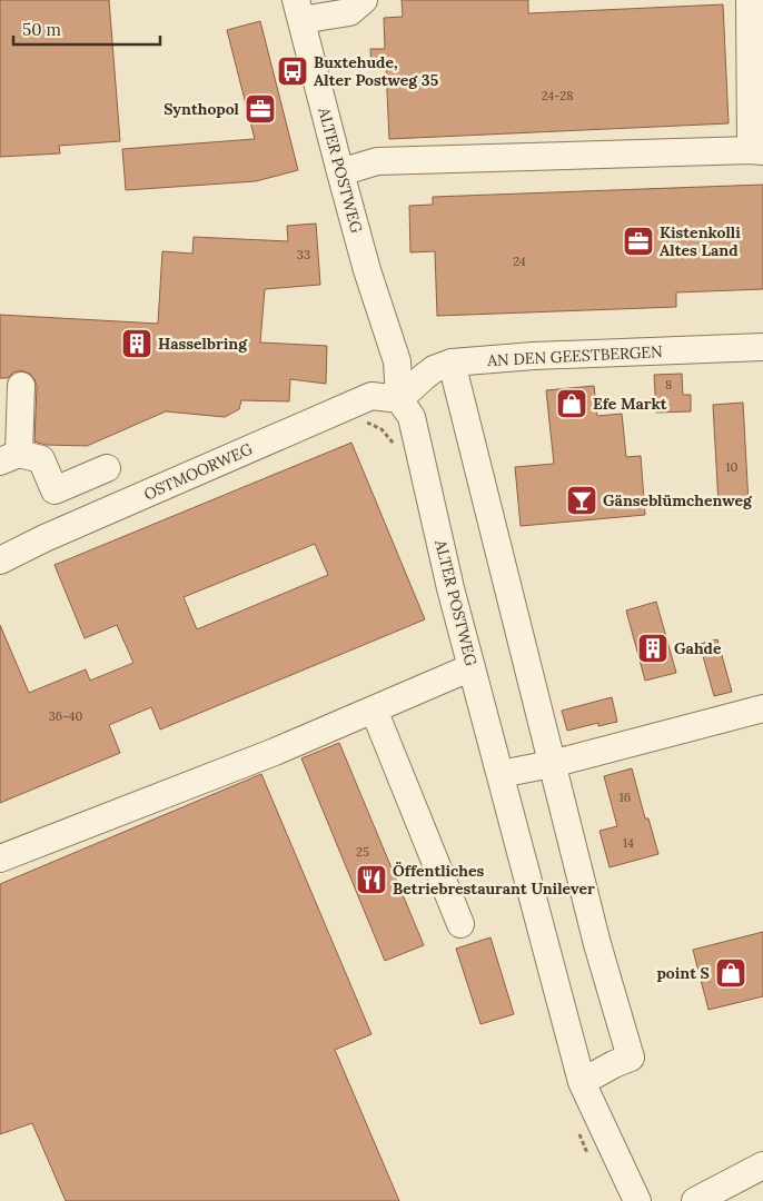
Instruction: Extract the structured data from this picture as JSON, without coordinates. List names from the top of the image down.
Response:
{
  "streets": {
    "street": ["ALTER POSTWEG", "AN DEN GEESTBERGEN", "OSTMOORWEG"]
  },
  "crossings": [
    ["ALTER POSTWEG", "AN DEN GEESTBERGEN"],
    ["ALTER POSTWEG", "OSTMOORWEG"],
    ["AN DEN GEESTBERGEN", "OSTMOORWEG"]
  ],
  "places": {
    "bus stop": ["Buxtehude, Alter Postweg 35"],
    "office": ["Synthopol", "Kistenkolli Altes Land"],
    "building": ["Hasselbring", "Gahde"],
    "shop": ["Efe Markt", "point S"],
    "bar": ["Gänseblümchenweg"],
    "restaurant": ["Öffentliches Betriebrestaurant Unilever"]
  },
  "house_numbers": [
    "24-28",
    "33",
    "24",
    "8",
    "10",
    "36-40",
    "16",
    "14",
    "25"
  ],
  "scale_bar": "50 m"
}
